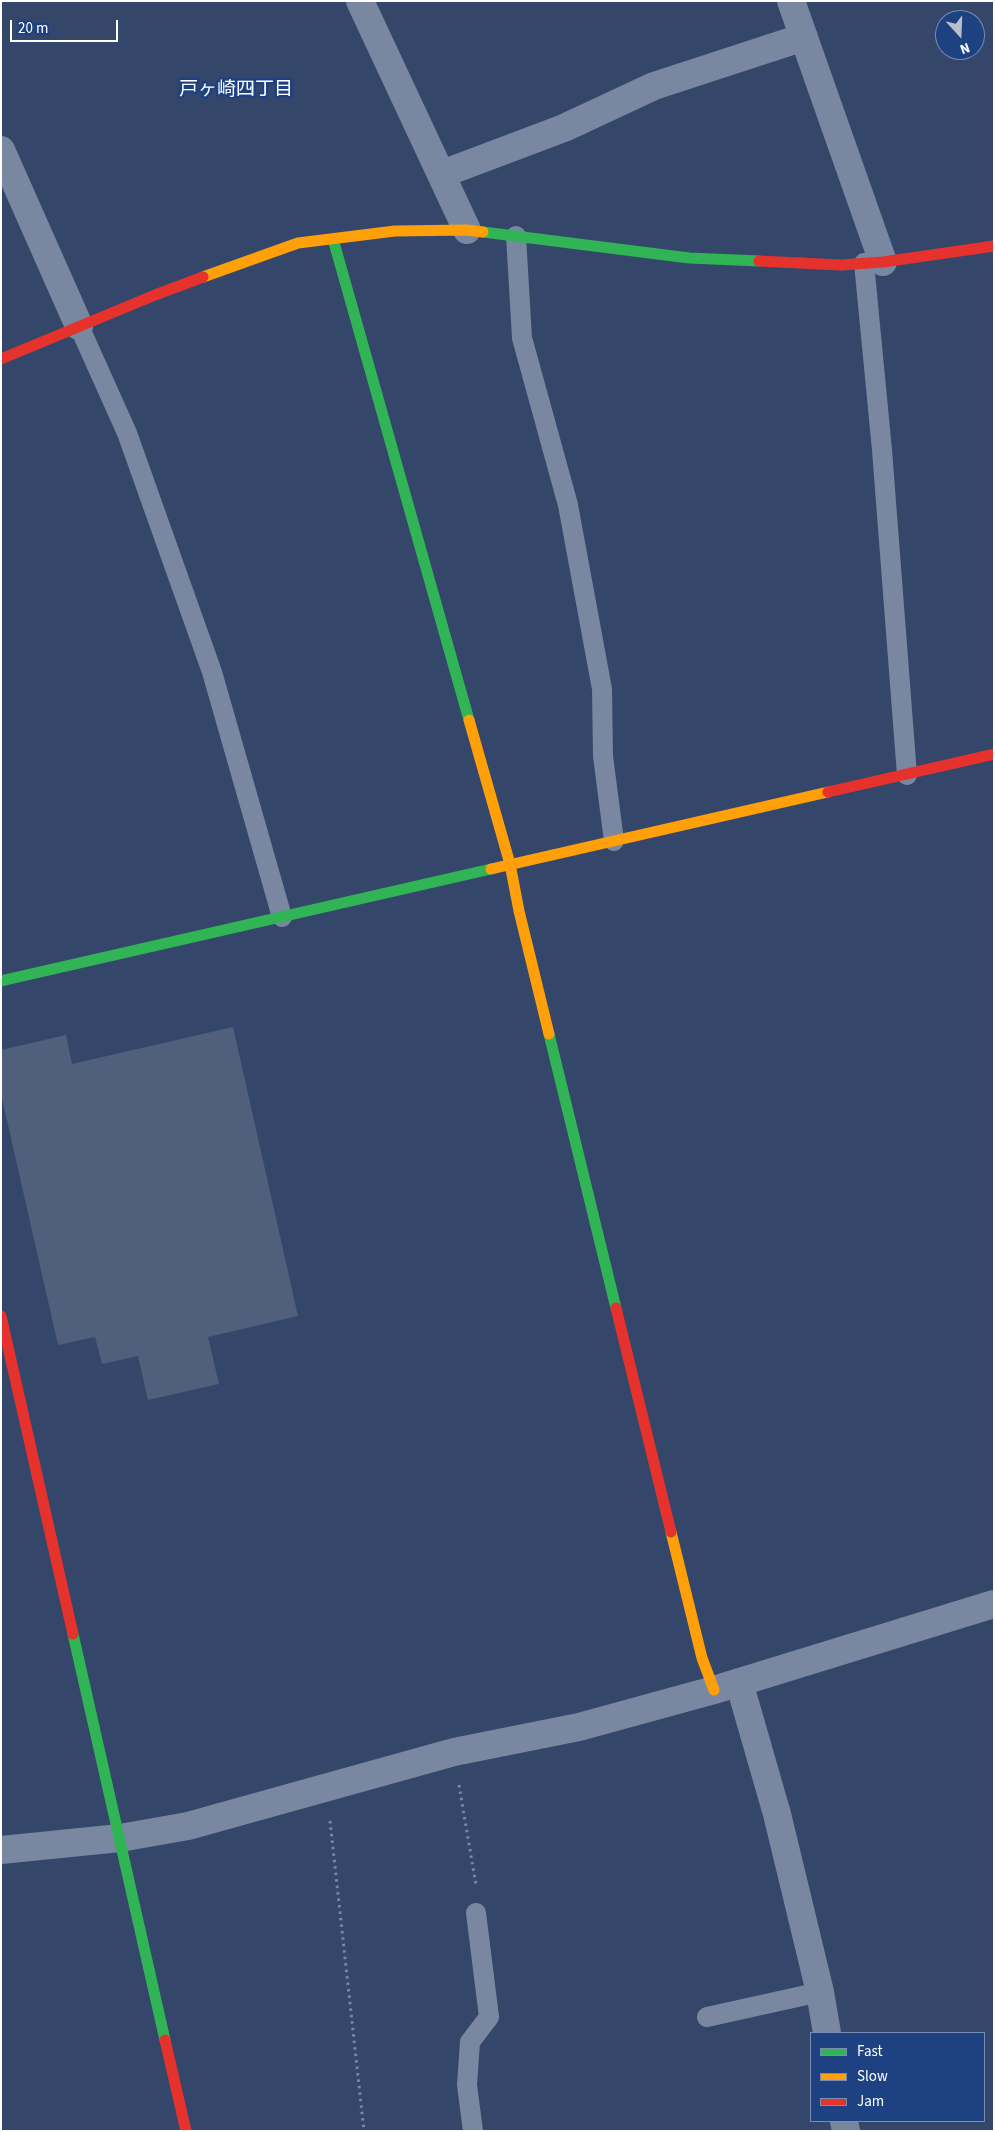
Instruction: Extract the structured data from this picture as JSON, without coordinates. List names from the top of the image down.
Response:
{
  "districts": ["戸ヶ崎四丁目"],
  "legend": ["Fast", "Slow", "Jam"],
  "scale_bar": "20 m",
  "north": "bottom"
}
